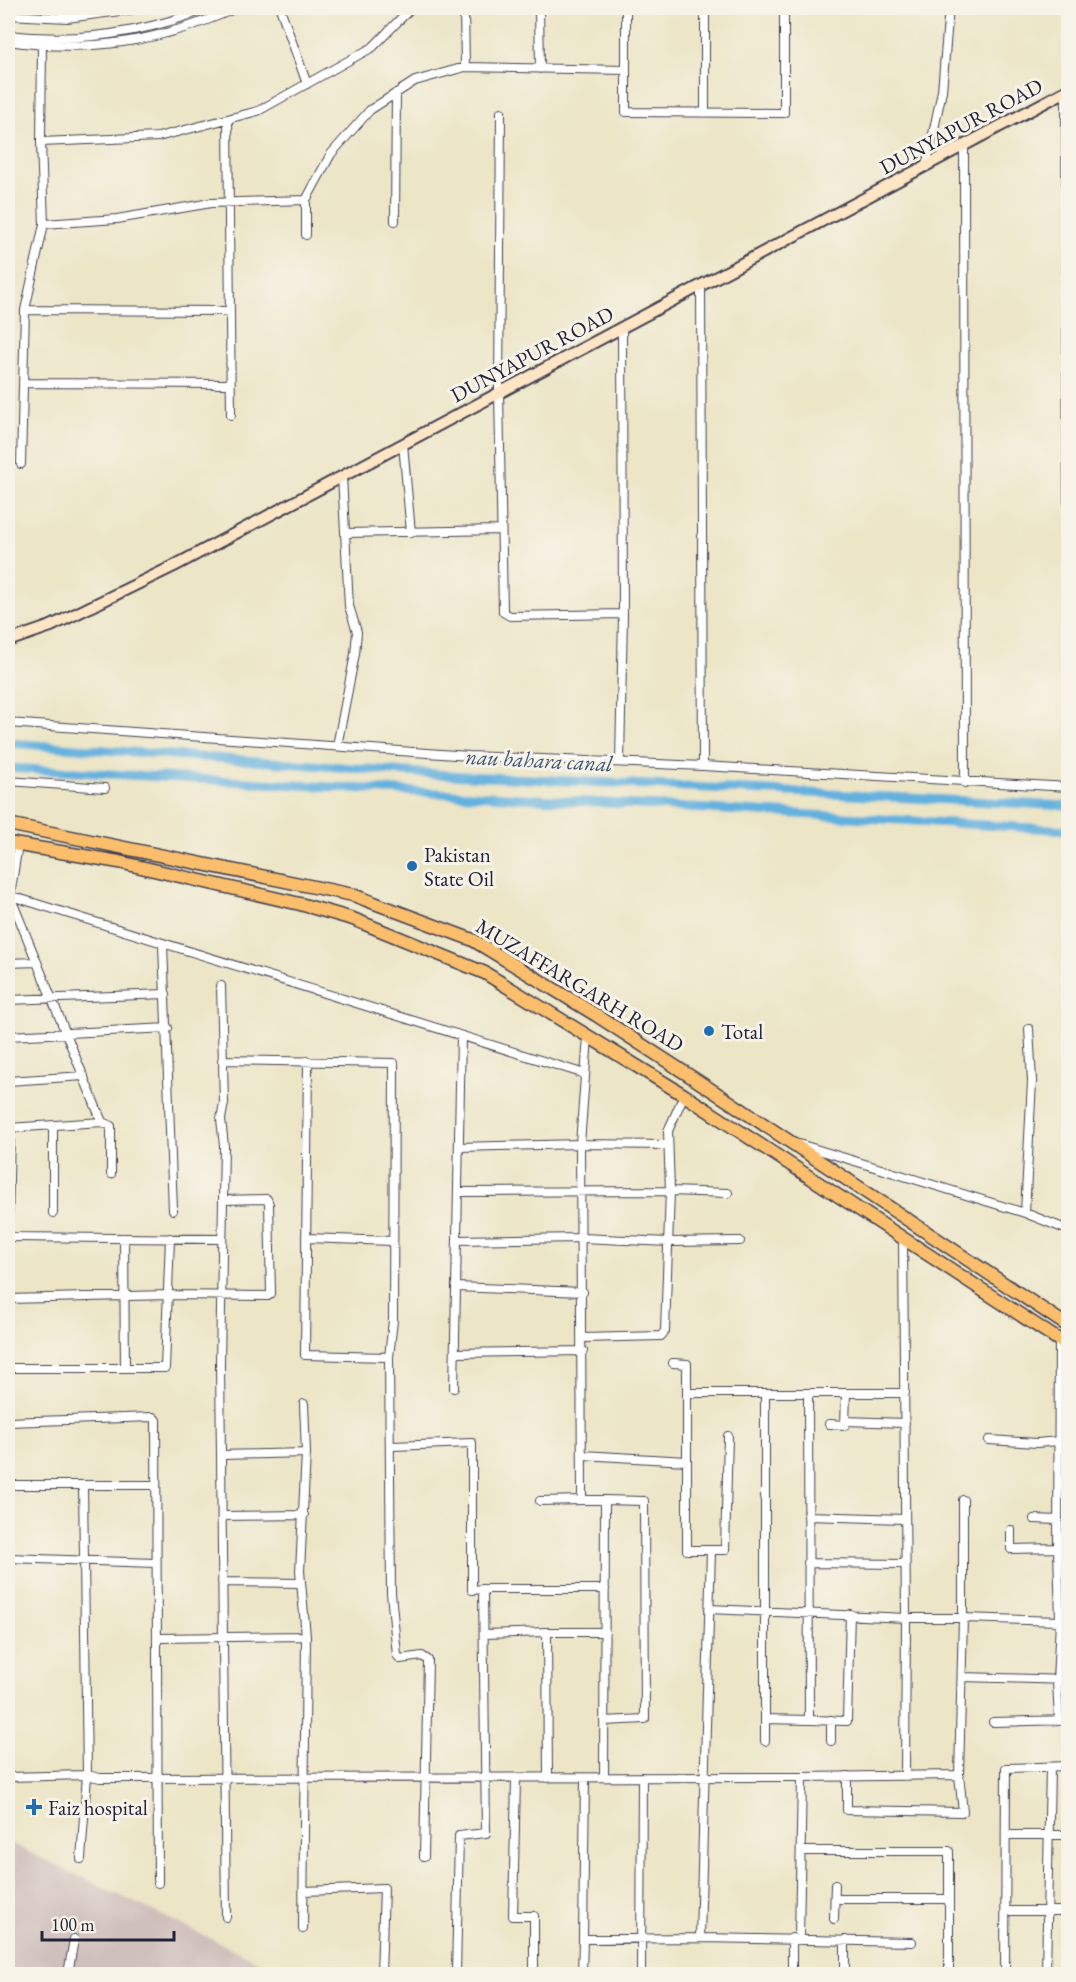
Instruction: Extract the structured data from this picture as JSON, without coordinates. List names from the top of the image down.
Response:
{
  "streets": {
    "main road": ["DUNYAPUR ROAD", "MUZAFFARGARH ROAD"]
  },
  "water": ["nau bahara canal"],
  "places": {
    "other": ["Pakistan State Oil", "Total"],
    "health": ["Faiz hospital"]
  },
  "scale_bar": "100 m"
}
